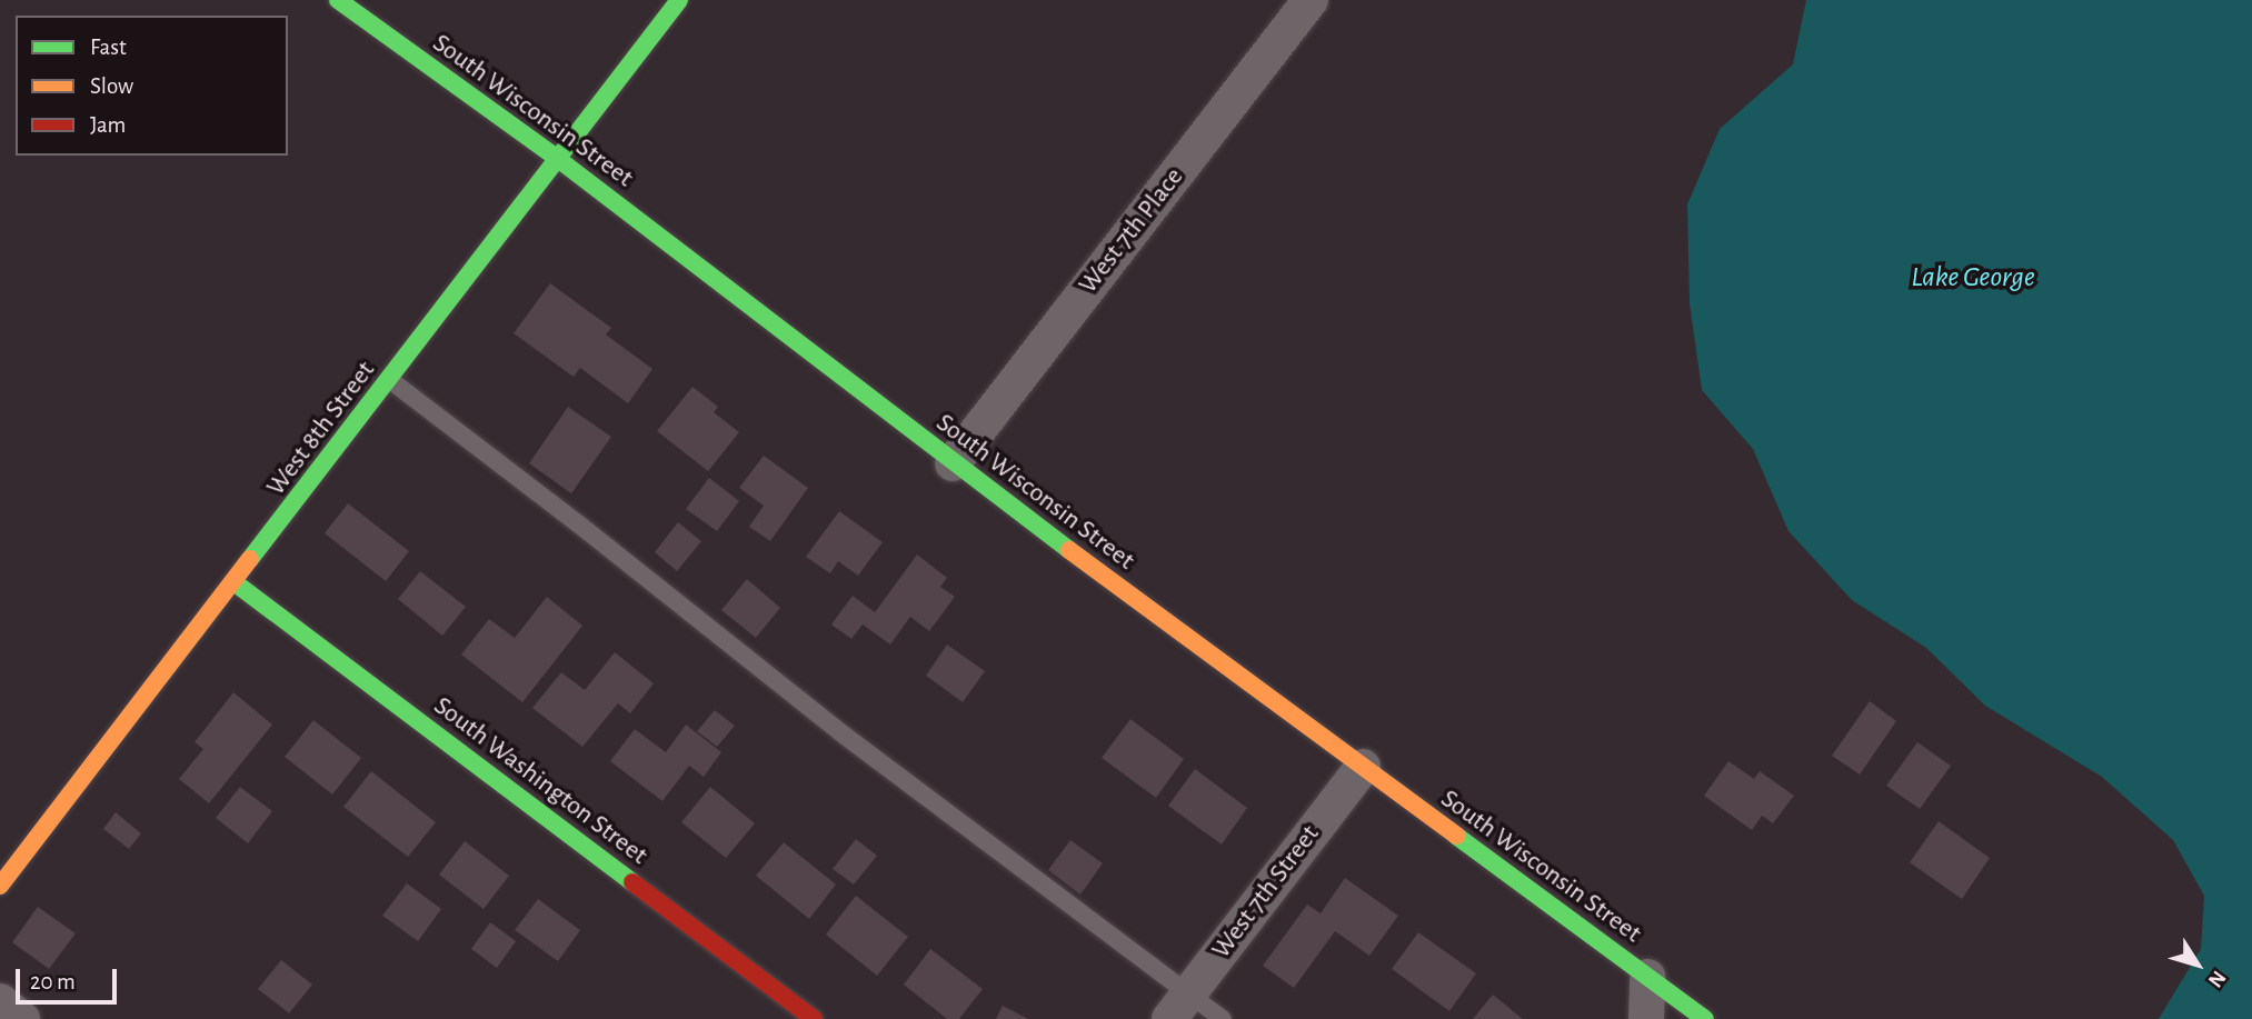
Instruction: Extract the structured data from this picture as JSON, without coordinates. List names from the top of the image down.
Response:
{
  "streets": {
    "street": [
      "South Wisconsin Street",
      "West 7th Place",
      "West 8th Street",
      "South Washington Street",
      "West 7th Street"
    ]
  },
  "crossings": [
    ["South Wisconsin Street", "West 7th Place"],
    ["South Wisconsin Street", "West 8th Street"],
    ["South Wisconsin Street", "West 7th Street"],
    ["West 8th Street", "South Washington Street"]
  ],
  "water": ["Lake George"],
  "legend": ["Fast", "Slow", "Jam"],
  "scale_bar": "20 m",
  "north": "bottom right"
}
